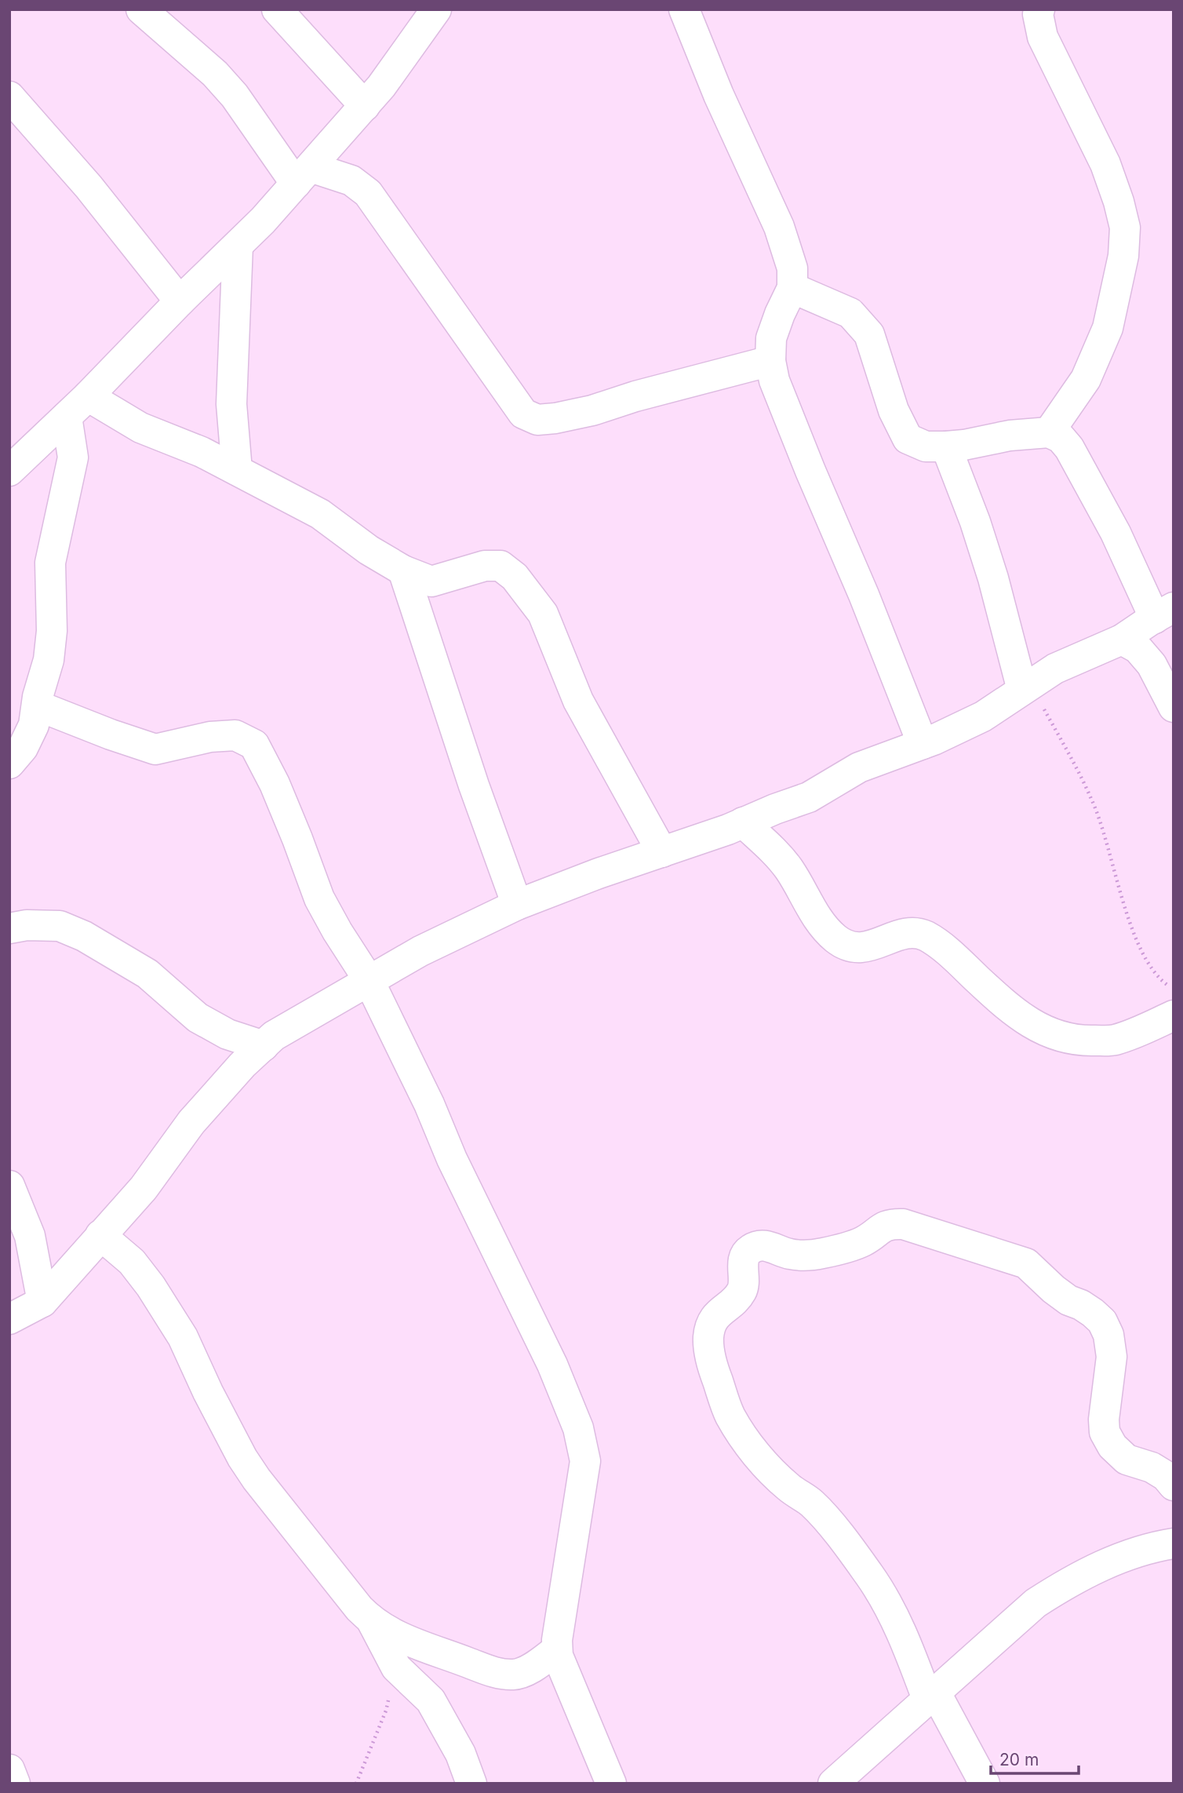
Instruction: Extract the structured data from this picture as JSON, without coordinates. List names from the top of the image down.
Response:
{
  "scale_bar": "20 m"
}
